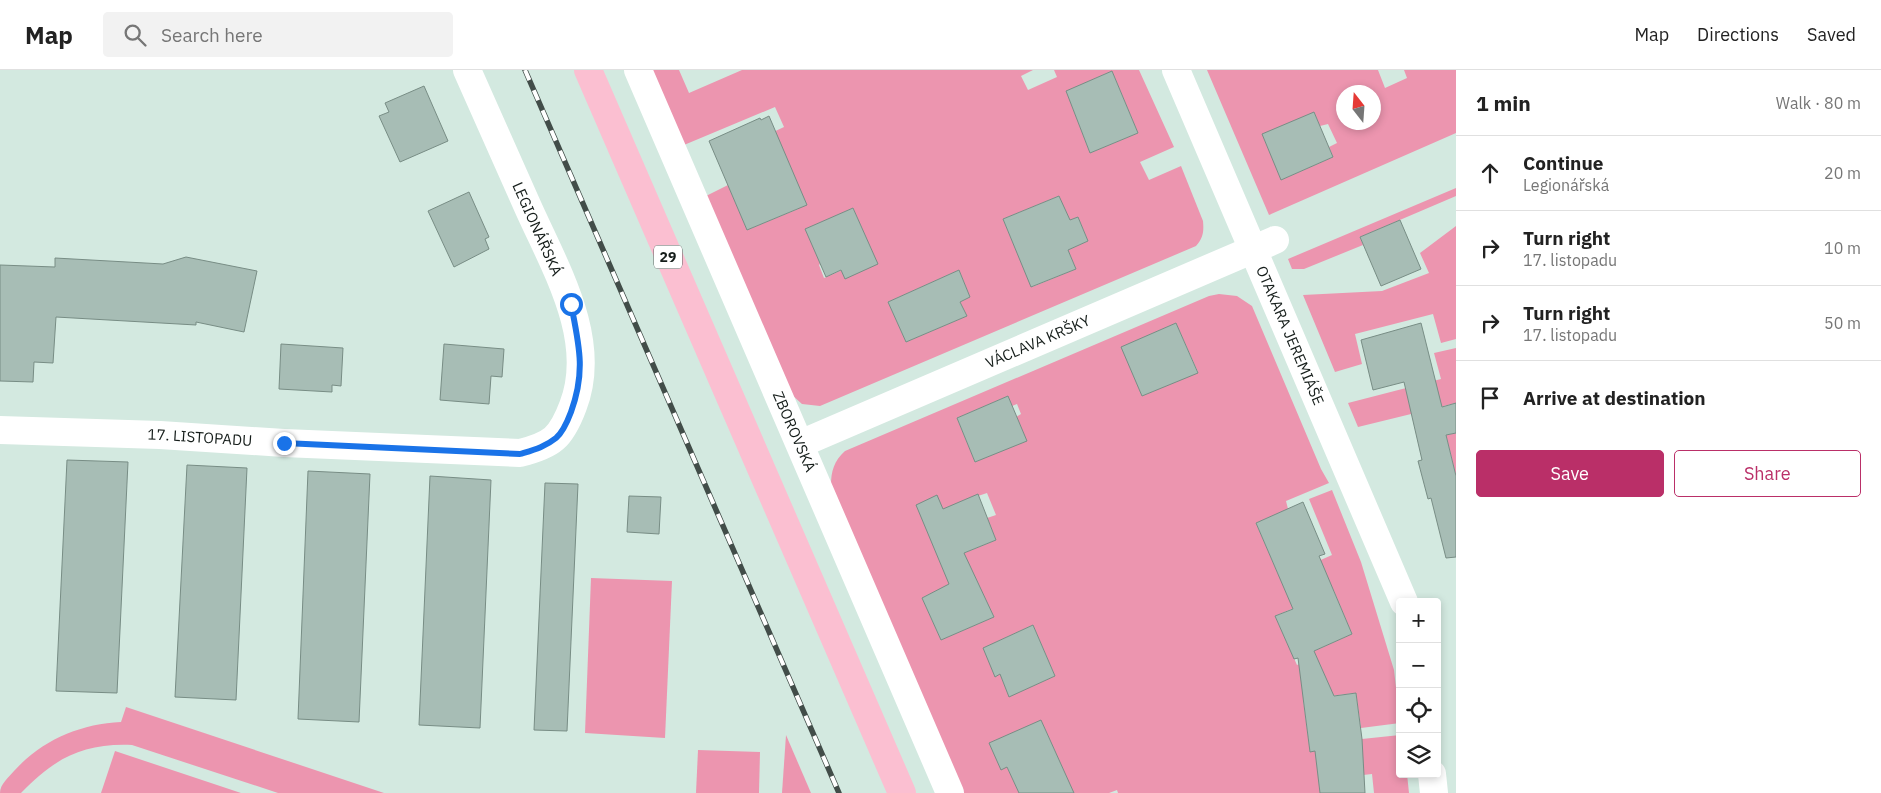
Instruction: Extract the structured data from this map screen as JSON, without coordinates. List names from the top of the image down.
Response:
{
  "streets": {
    "main road": ["29"],
    "street": [
      "LEGIONÁŘSKÁ",
      "OTAKARA JEREMIÁŠE",
      "VÁCLAVA KRŠKY",
      "ZBOROVSKÁ",
      "17. LISTOPADU"
    ]
  },
  "crossings": [
    ["LEGIONÁŘSKÁ", "17. LISTOPADU"],
    ["OTAKARA JEREMIÁŠE", "VÁCLAVA KRŠKY"],
    ["VÁCLAVA KRŠKY", "ZBOROVSKÁ"]
  ],
  "north": "top",
  "page": {
    "header": "Map",
    "search": "Search here",
    "nav": ["Map", "Directions", "Saved"],
    "heading": ["1 min", "Walk · 80 m"],
    "list": [
      ["Continue", "Legionářská", "20 m"],
      ["Turn right", "17. listopadu", "10 m"],
      ["Turn right", "17. listopadu", "50 m"],
      "Arrive at destination"
    ],
    "buttons": ["Save", "Share"],
    "map_buttons": ["+", "−"]
  }
}
